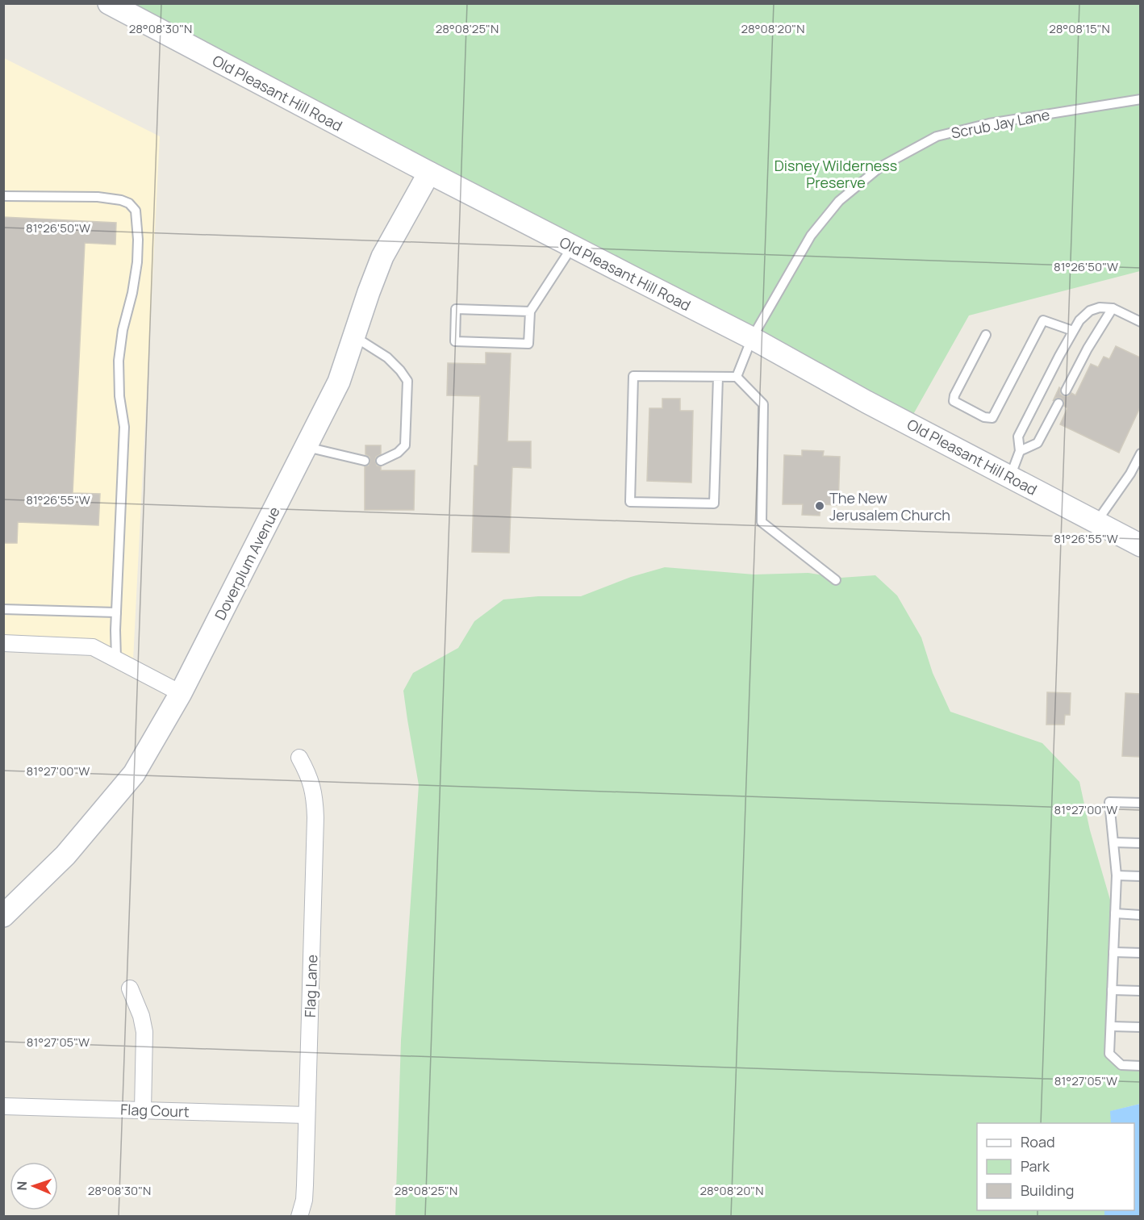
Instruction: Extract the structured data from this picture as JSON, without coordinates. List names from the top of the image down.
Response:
{
  "streets": {
    "street": [
      "Old Pleasant Hill Road",
      "Doverplum Avenue",
      "Flag Lane",
      "Flag Court"
    ],
    "lane": ["Scrub Jay Lane"]
  },
  "crossings": [
    ["Old Pleasant Hill Road", "Scrub Jay Lane"],
    ["Old Pleasant Hill Road", "Doverplum Avenue"],
    ["Flag Lane", "Flag Court"]
  ],
  "parks": ["Disney Wilderness Preserve"],
  "places": ["The New Jerusalem Church"],
  "legend": ["Road", "Park", "Building"],
  "north": "left",
  "coordinates": [
    "28°08'30\"N",
    "28°08'25\"N",
    "28°08'20\"N",
    "28°08'15\"N",
    "81°26'50\"W",
    "81°26'55\"W",
    "81°27'00\"W",
    "81°27'05\"W"
  ]
}
